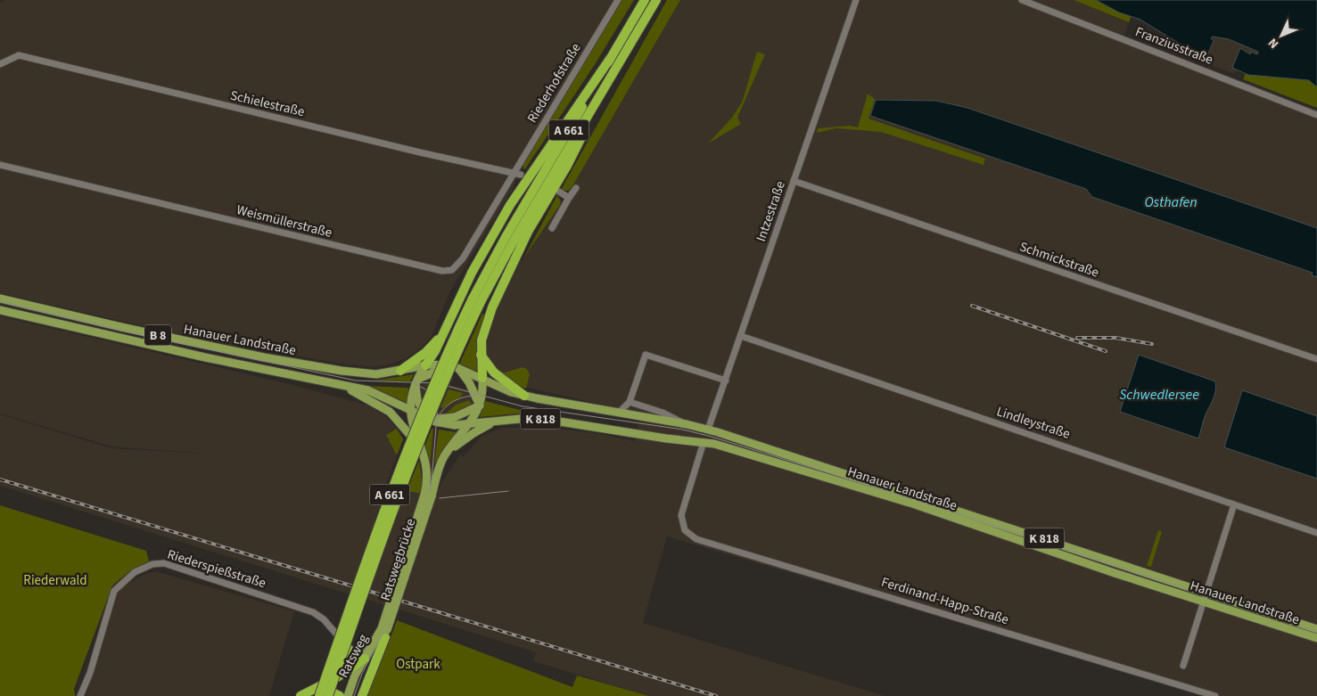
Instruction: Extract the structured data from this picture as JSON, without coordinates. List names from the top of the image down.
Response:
{
  "streets": {
    "highway": ["A 661"],
    "main road": [
      "B 8",
      "Hanauer Landstraße",
      "K 818",
      "Ratswegbrücke",
      "Ratsweg"
    ],
    "street": [
      "Franziusstraße",
      "Riederhofstraße",
      "Schielestraße",
      "Intzestraße",
      "Weismüllerstraße",
      "Schmickstraße",
      "Lindleystraße",
      "Riederspießstraße",
      "Ferdinand-Happ-Straße"
    ]
  },
  "crossings": [
    ["Riederhofstraße", "Schielestraße"],
    ["Riederhofstraße", "Weismüllerstraße"],
    ["Schielestraße", "Weismüllerstraße"],
    ["Intzestraße", "Schmickstraße"],
    ["Intzestraße", "Hanauer Landstraße"],
    ["Intzestraße", "Lindleystraße"],
    ["B 8", "Hanauer Landstraße"],
    ["B 8", "K 818"],
    ["Hanauer Landstraße", "K 818"],
    ["Hanauer Landstraße", "Ferdinand-Happ-Straße"],
    ["Ratswegbrücke", "Ratsweg"]
  ],
  "water": ["Osthafen", "Schwedlersee"],
  "parks": ["Riederwald", "Ostpark"],
  "north": "bottom left"
}
